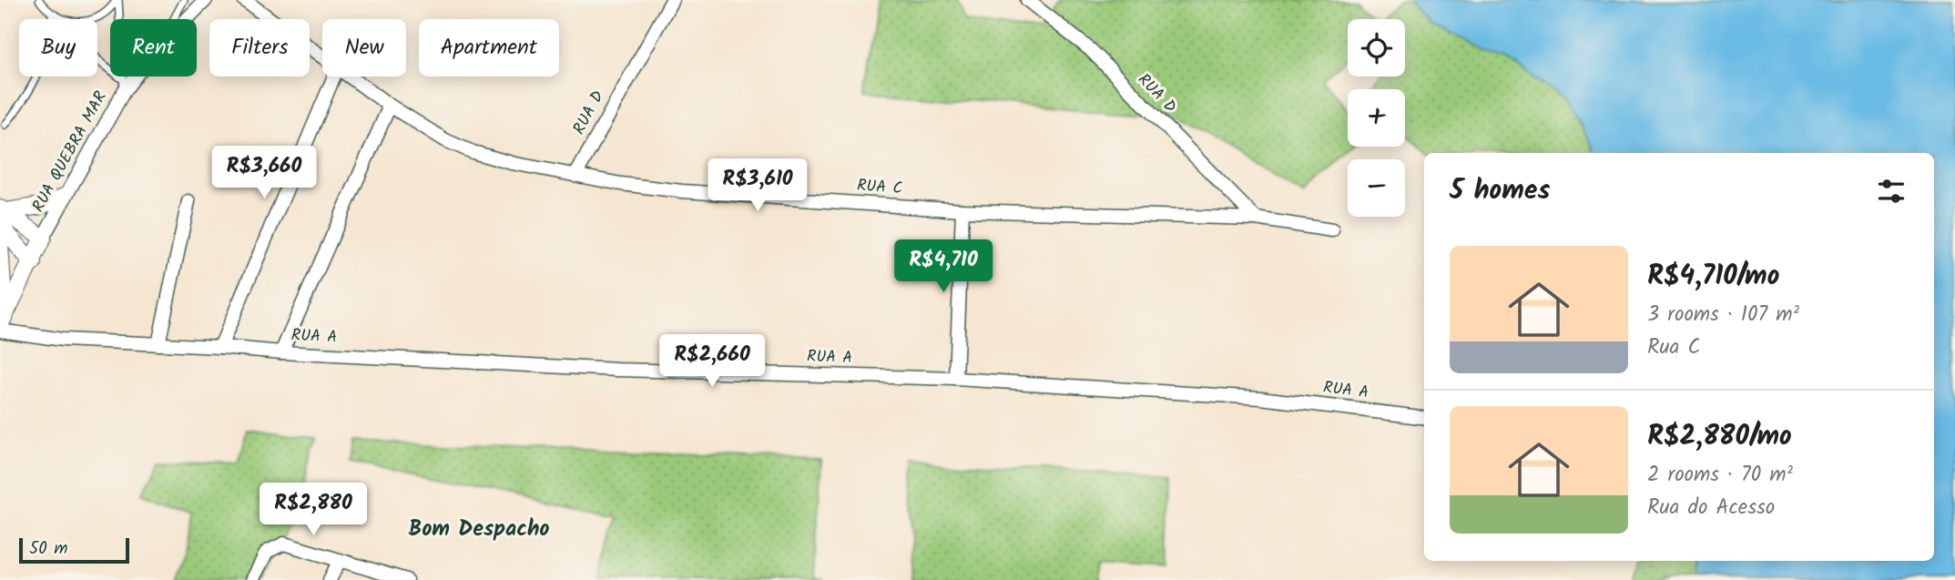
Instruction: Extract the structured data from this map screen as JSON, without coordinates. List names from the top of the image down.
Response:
{
  "streets": {
    "street": [
      "RUA D",
      "RUA QUEBRA MAR",
      "RUA C",
      "RUA A"
    ]
  },
  "crossings": [
    ["RUA D", "RUA C"]
  ],
  "districts": ["Bom Despacho"],
  "scale_bar": "50 m",
  "page": {
    "map_buttons": ["+", "−"],
    "chip": [
      "Buy",
      "Rent",
      "Filters",
      "New",
      "Apartment"
    ],
    "price": [
      "R$3,660",
      "R$3,610",
      "R$4,710",
      "R$2,660",
      "R$2,880"
    ],
    "heading": "5 homes",
    "list": [
      {
        "name": "R$4,710/mo",
        "note": "3 rooms · 107 m² · Rua C"
      },
      {
        "name": "R$2,880/mo",
        "note": "2 rooms · 70 m² · Rua do Acesso"
      }
    ],
    "scale": "50 m"
  }
}
